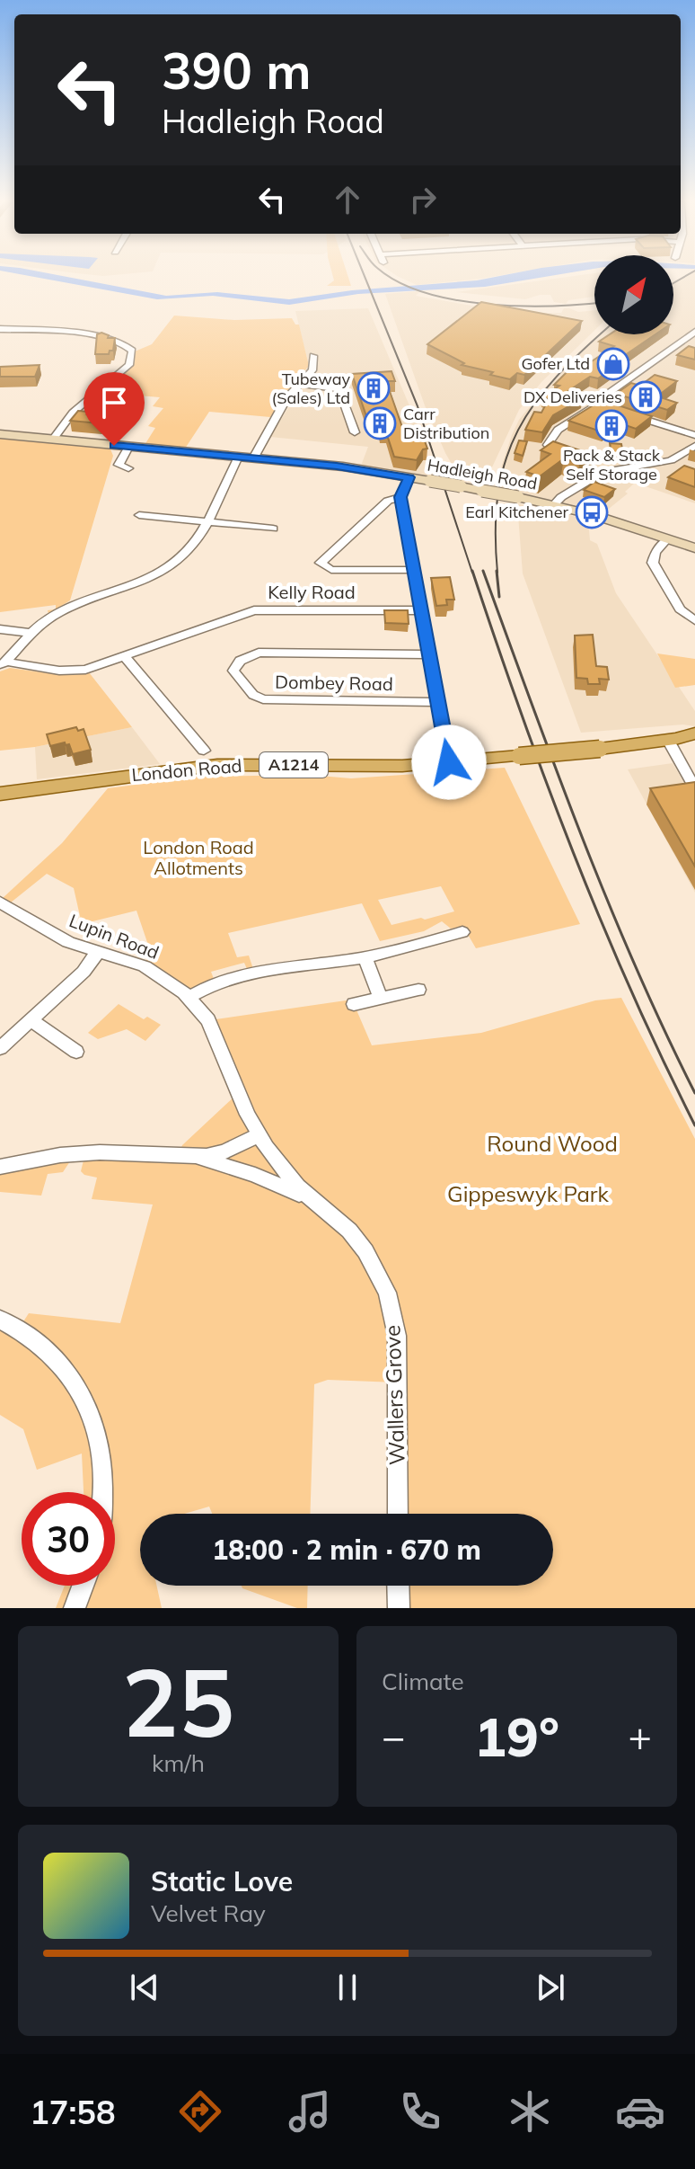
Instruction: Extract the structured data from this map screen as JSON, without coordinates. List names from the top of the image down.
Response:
{
  "streets": {
    "main road": ["A1214", "London Road"],
    "street": [
      "Hadleigh Road",
      "Kelly Road",
      "Dombey Road",
      "Lupin Road",
      "Wallers Grove"
    ]
  },
  "crossings": [
    ["Lupin Road", "Wallers Grove"]
  ],
  "parks": ["London Road Allotments", "Round Wood", "Gippeswyk Park"],
  "places": {
    "shop": ["Gofer Ltd"],
    "building": [
      "Tubeway (Sales) Ltd",
      "DX Deliveries",
      "Carr Distribution",
      "Pack & Stack Self Storage"
    ],
    "bus stop": ["Earl Kitchener"]
  },
  "north": "top right",
  "page": {
    "turn": ["390 m", "Hadleigh Road"],
    "limit": "30",
    "trip": "18:00 · 2 min · 670 m",
    "tile": [
      ["25", "km/h"],
      "Climate"
    ],
    "heat": ["−", "19°", "+"],
    "song": ["Static Love", "Velvet Ray"],
    "tabs": "17:58"
  }
}
